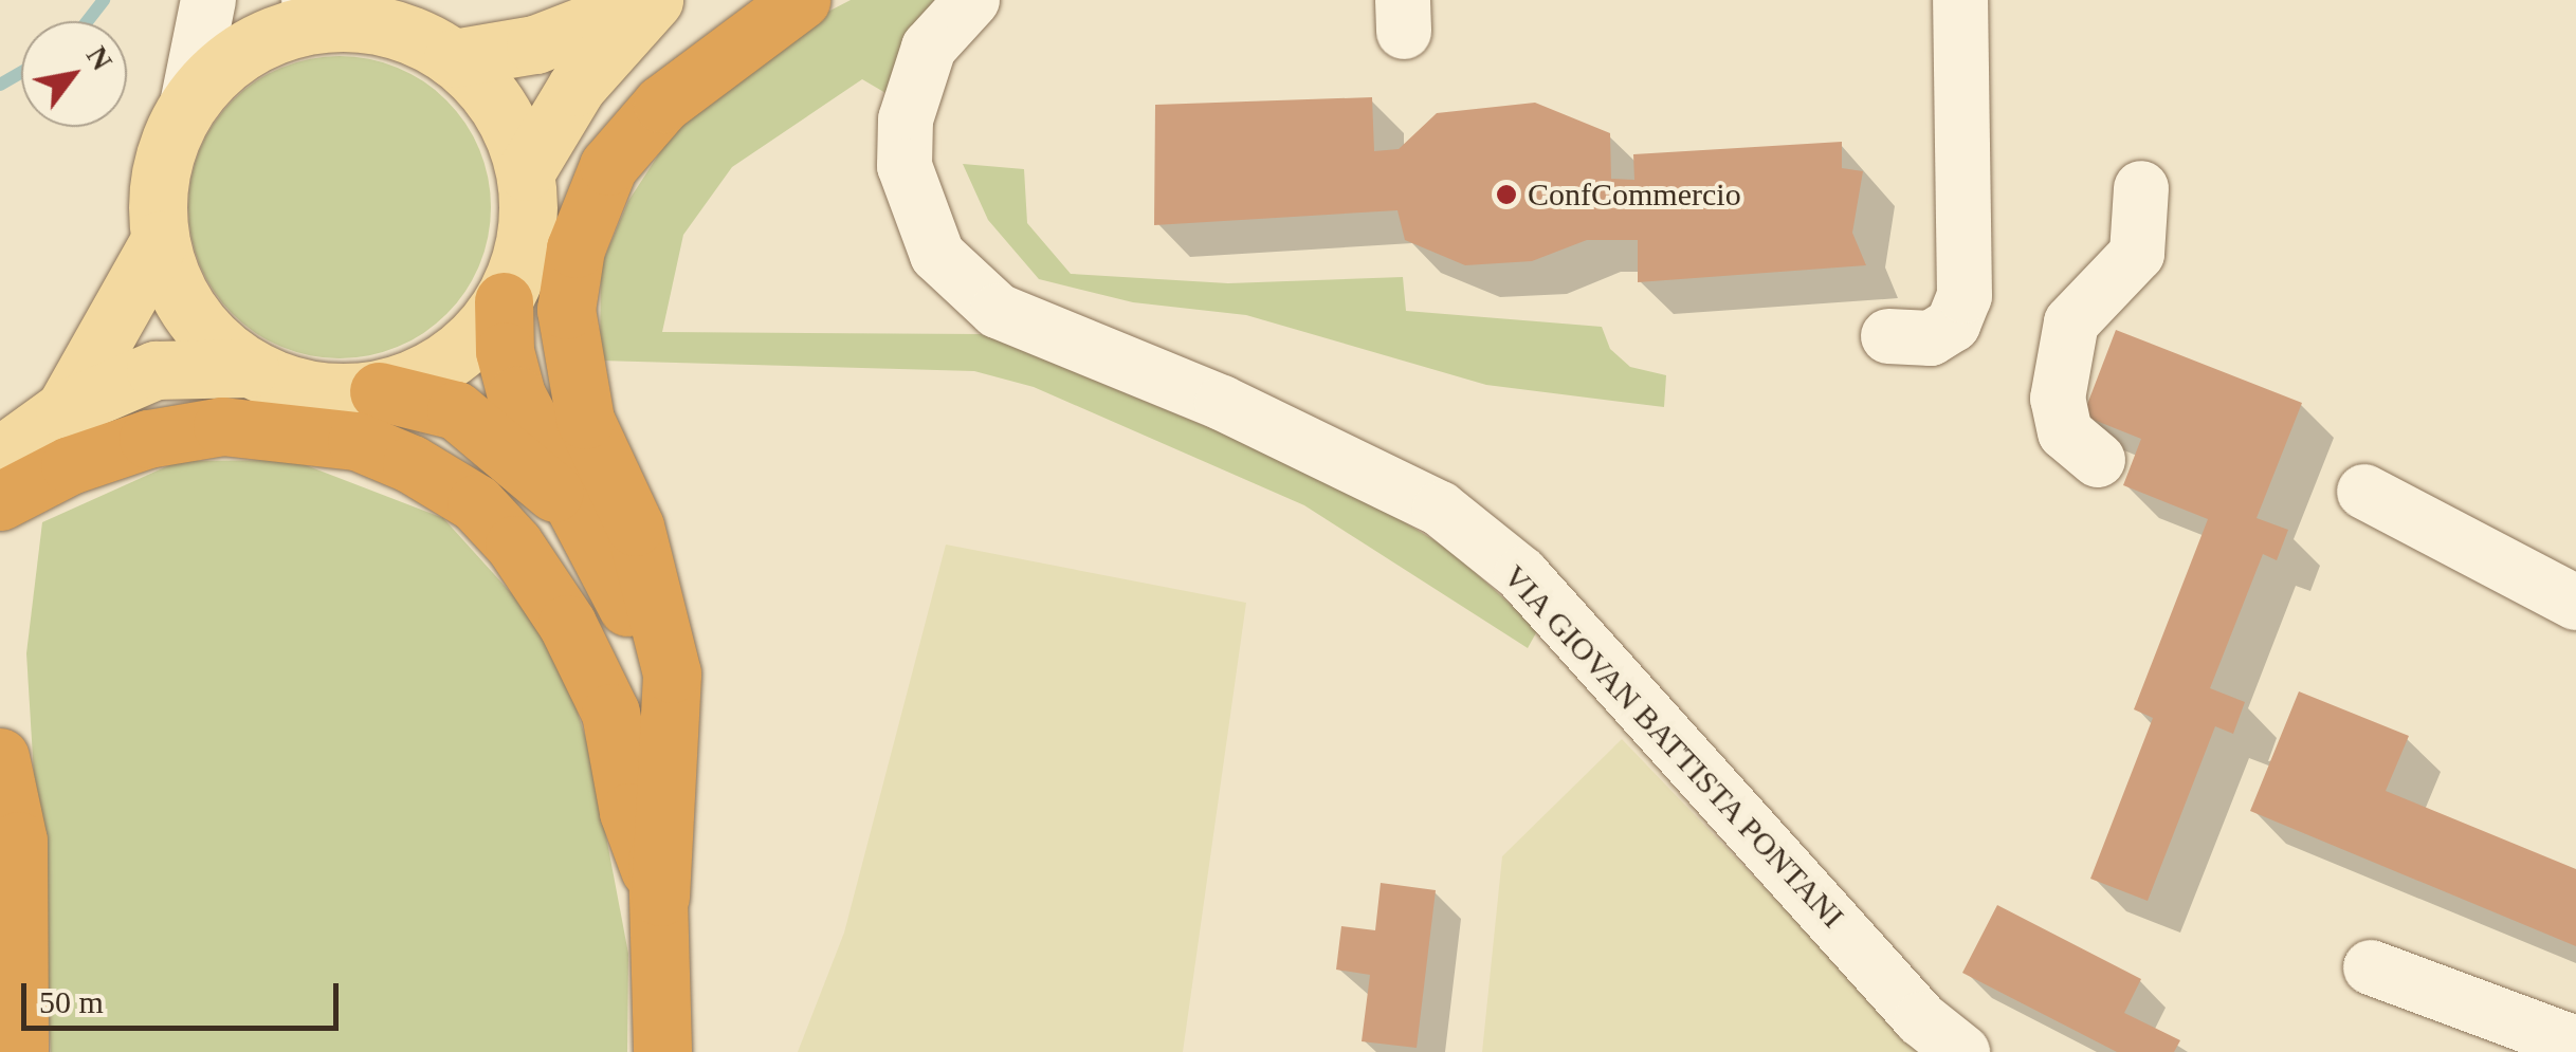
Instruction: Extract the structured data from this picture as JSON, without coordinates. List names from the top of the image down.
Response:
{
  "streets": {
    "street": ["VIA GIOVAN BATTISTA PONTANI"]
  },
  "places": ["ConfCommercio"],
  "scale_bar": "50 m",
  "north": "top right"
}
